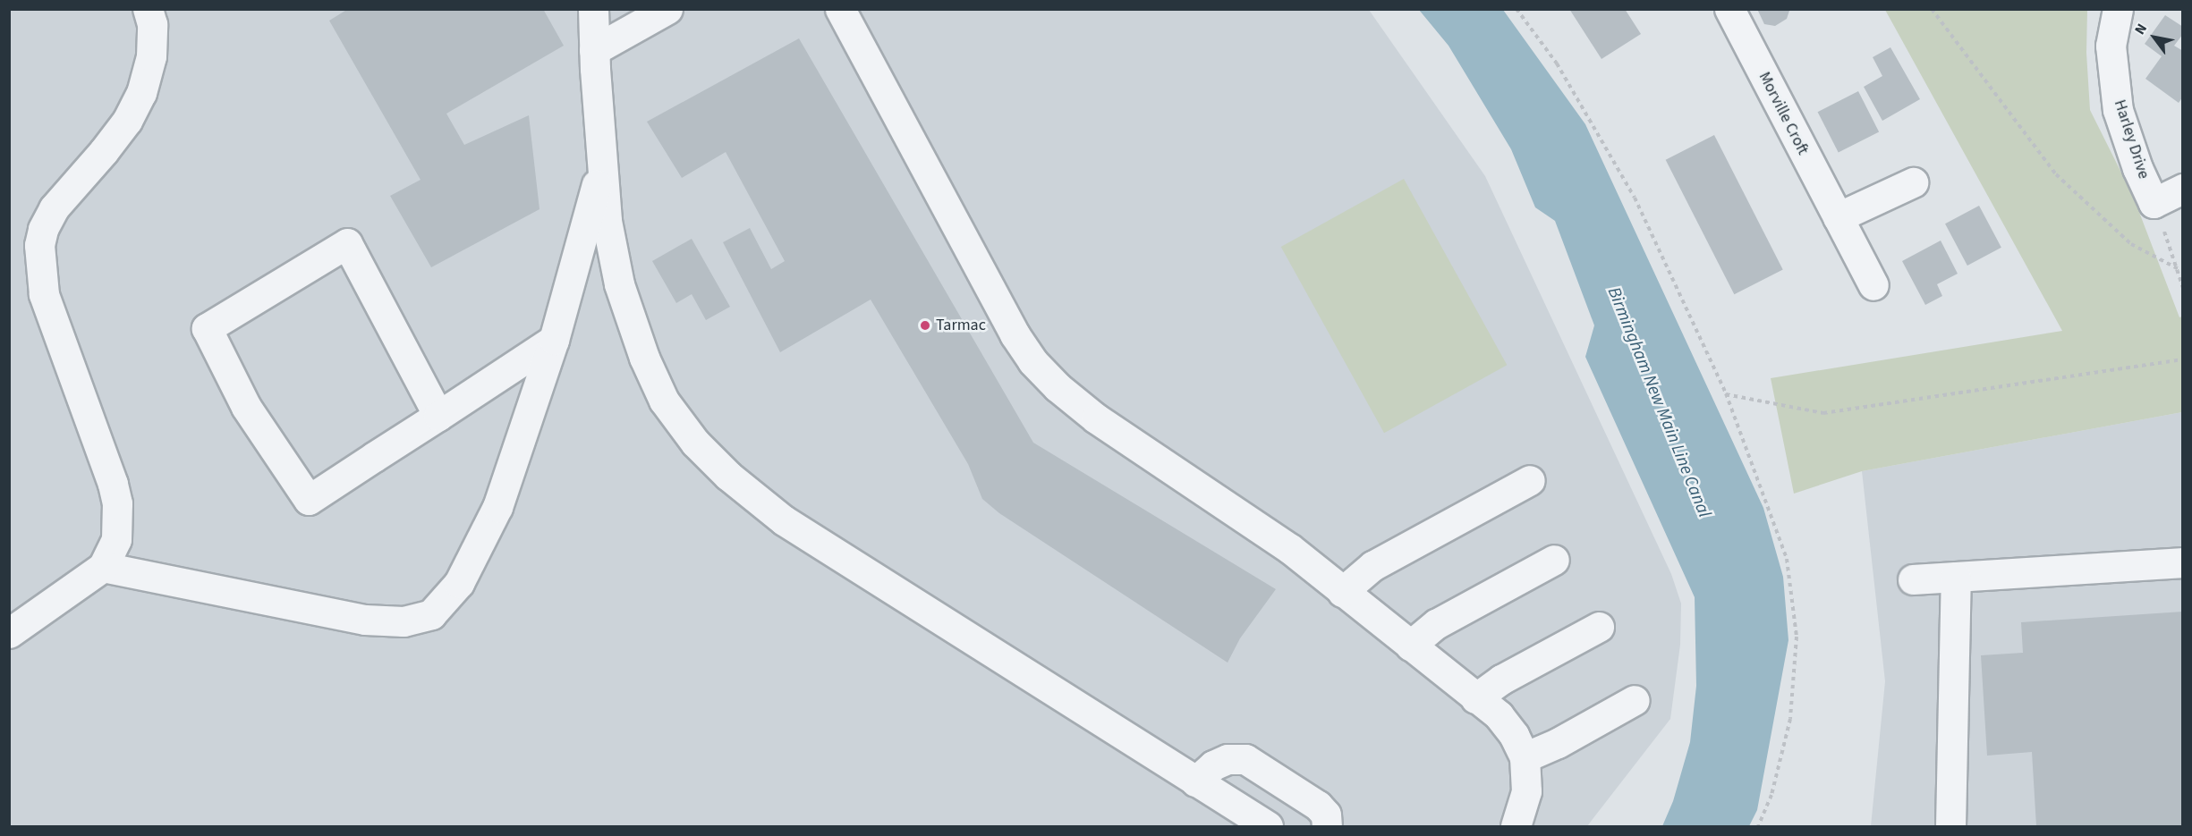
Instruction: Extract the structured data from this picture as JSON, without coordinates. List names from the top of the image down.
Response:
{
  "streets": {
    "street": ["Morville Croft", "Harley Drive"]
  },
  "water": ["Birmingham New Main Line Canal"],
  "places": ["Tarmac"],
  "north": "top left"
}
